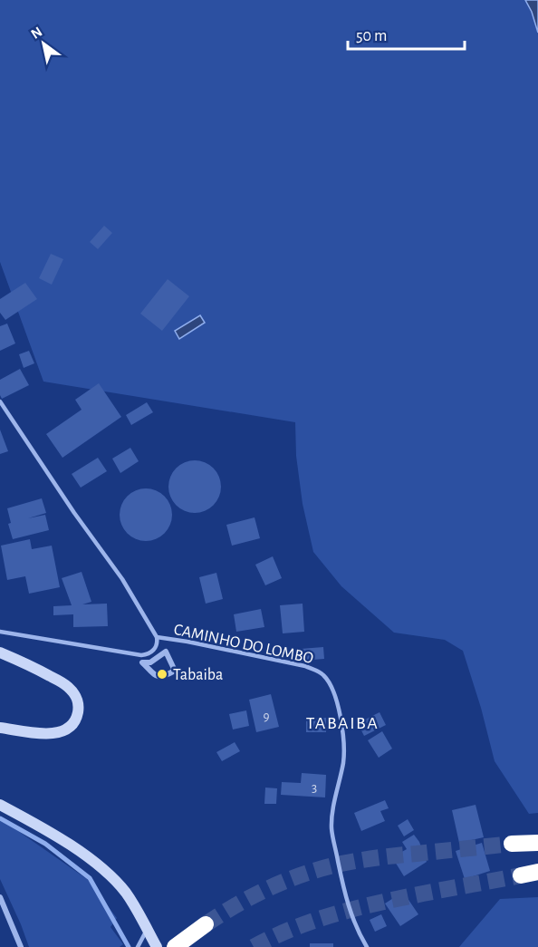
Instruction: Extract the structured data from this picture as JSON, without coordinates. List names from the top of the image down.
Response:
{
  "streets": {
    "lane": ["CAMINHO DO LOMBO"]
  },
  "districts": ["TABAIBA"],
  "places": ["Tabaiba"],
  "house_numbers": ["9", "3"],
  "scale_bar": "50 m",
  "north": "top left"
}
